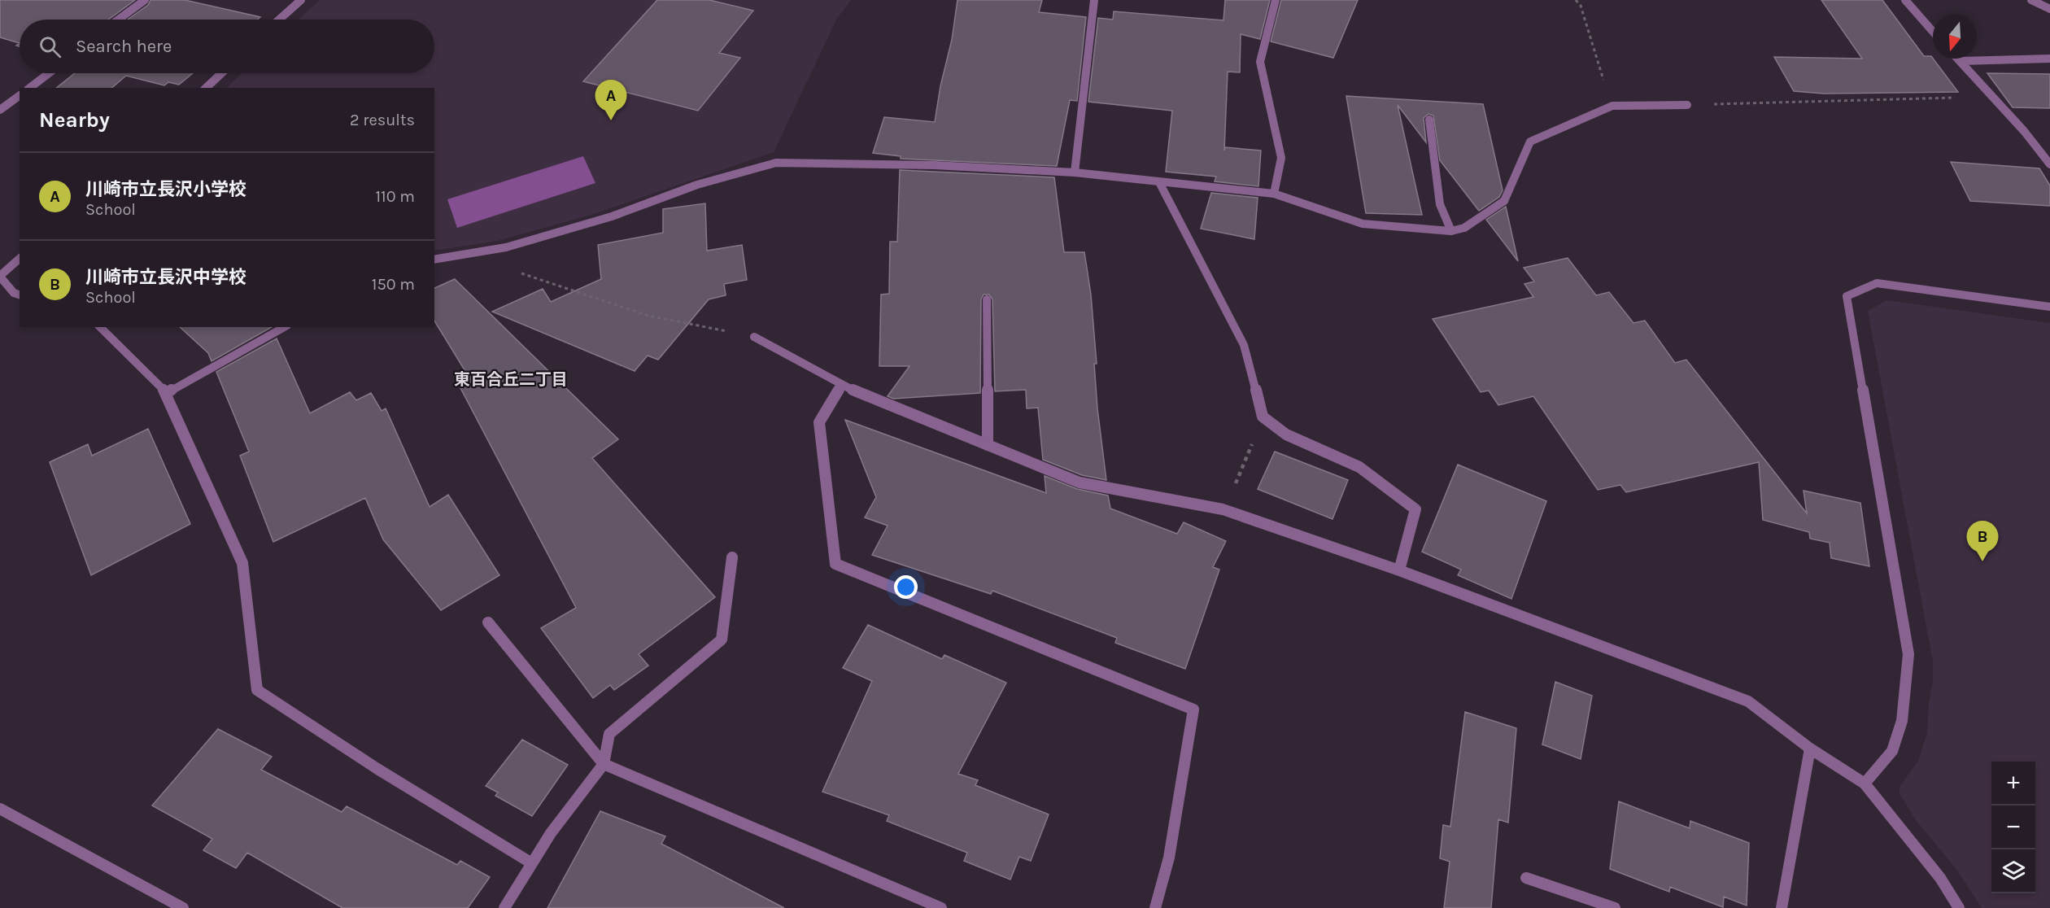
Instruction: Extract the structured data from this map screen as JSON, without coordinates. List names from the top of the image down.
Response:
{
  "districts": ["東百合丘二丁目"],
  "north": "bottom",
  "page": {
    "search": "Search here",
    "pins": ["A", "B"],
    "heading": ["Nearby", "2 results"],
    "list": [
      {
        "mark": "A",
        "name": "川崎市立長沢小学校",
        "note": "School",
        "value": "110 m"
      },
      {
        "mark": "B",
        "name": "川崎市立長沢中学校",
        "note": "School",
        "value": "150 m"
      }
    ],
    "map_buttons": ["+", "−"]
  }
}
